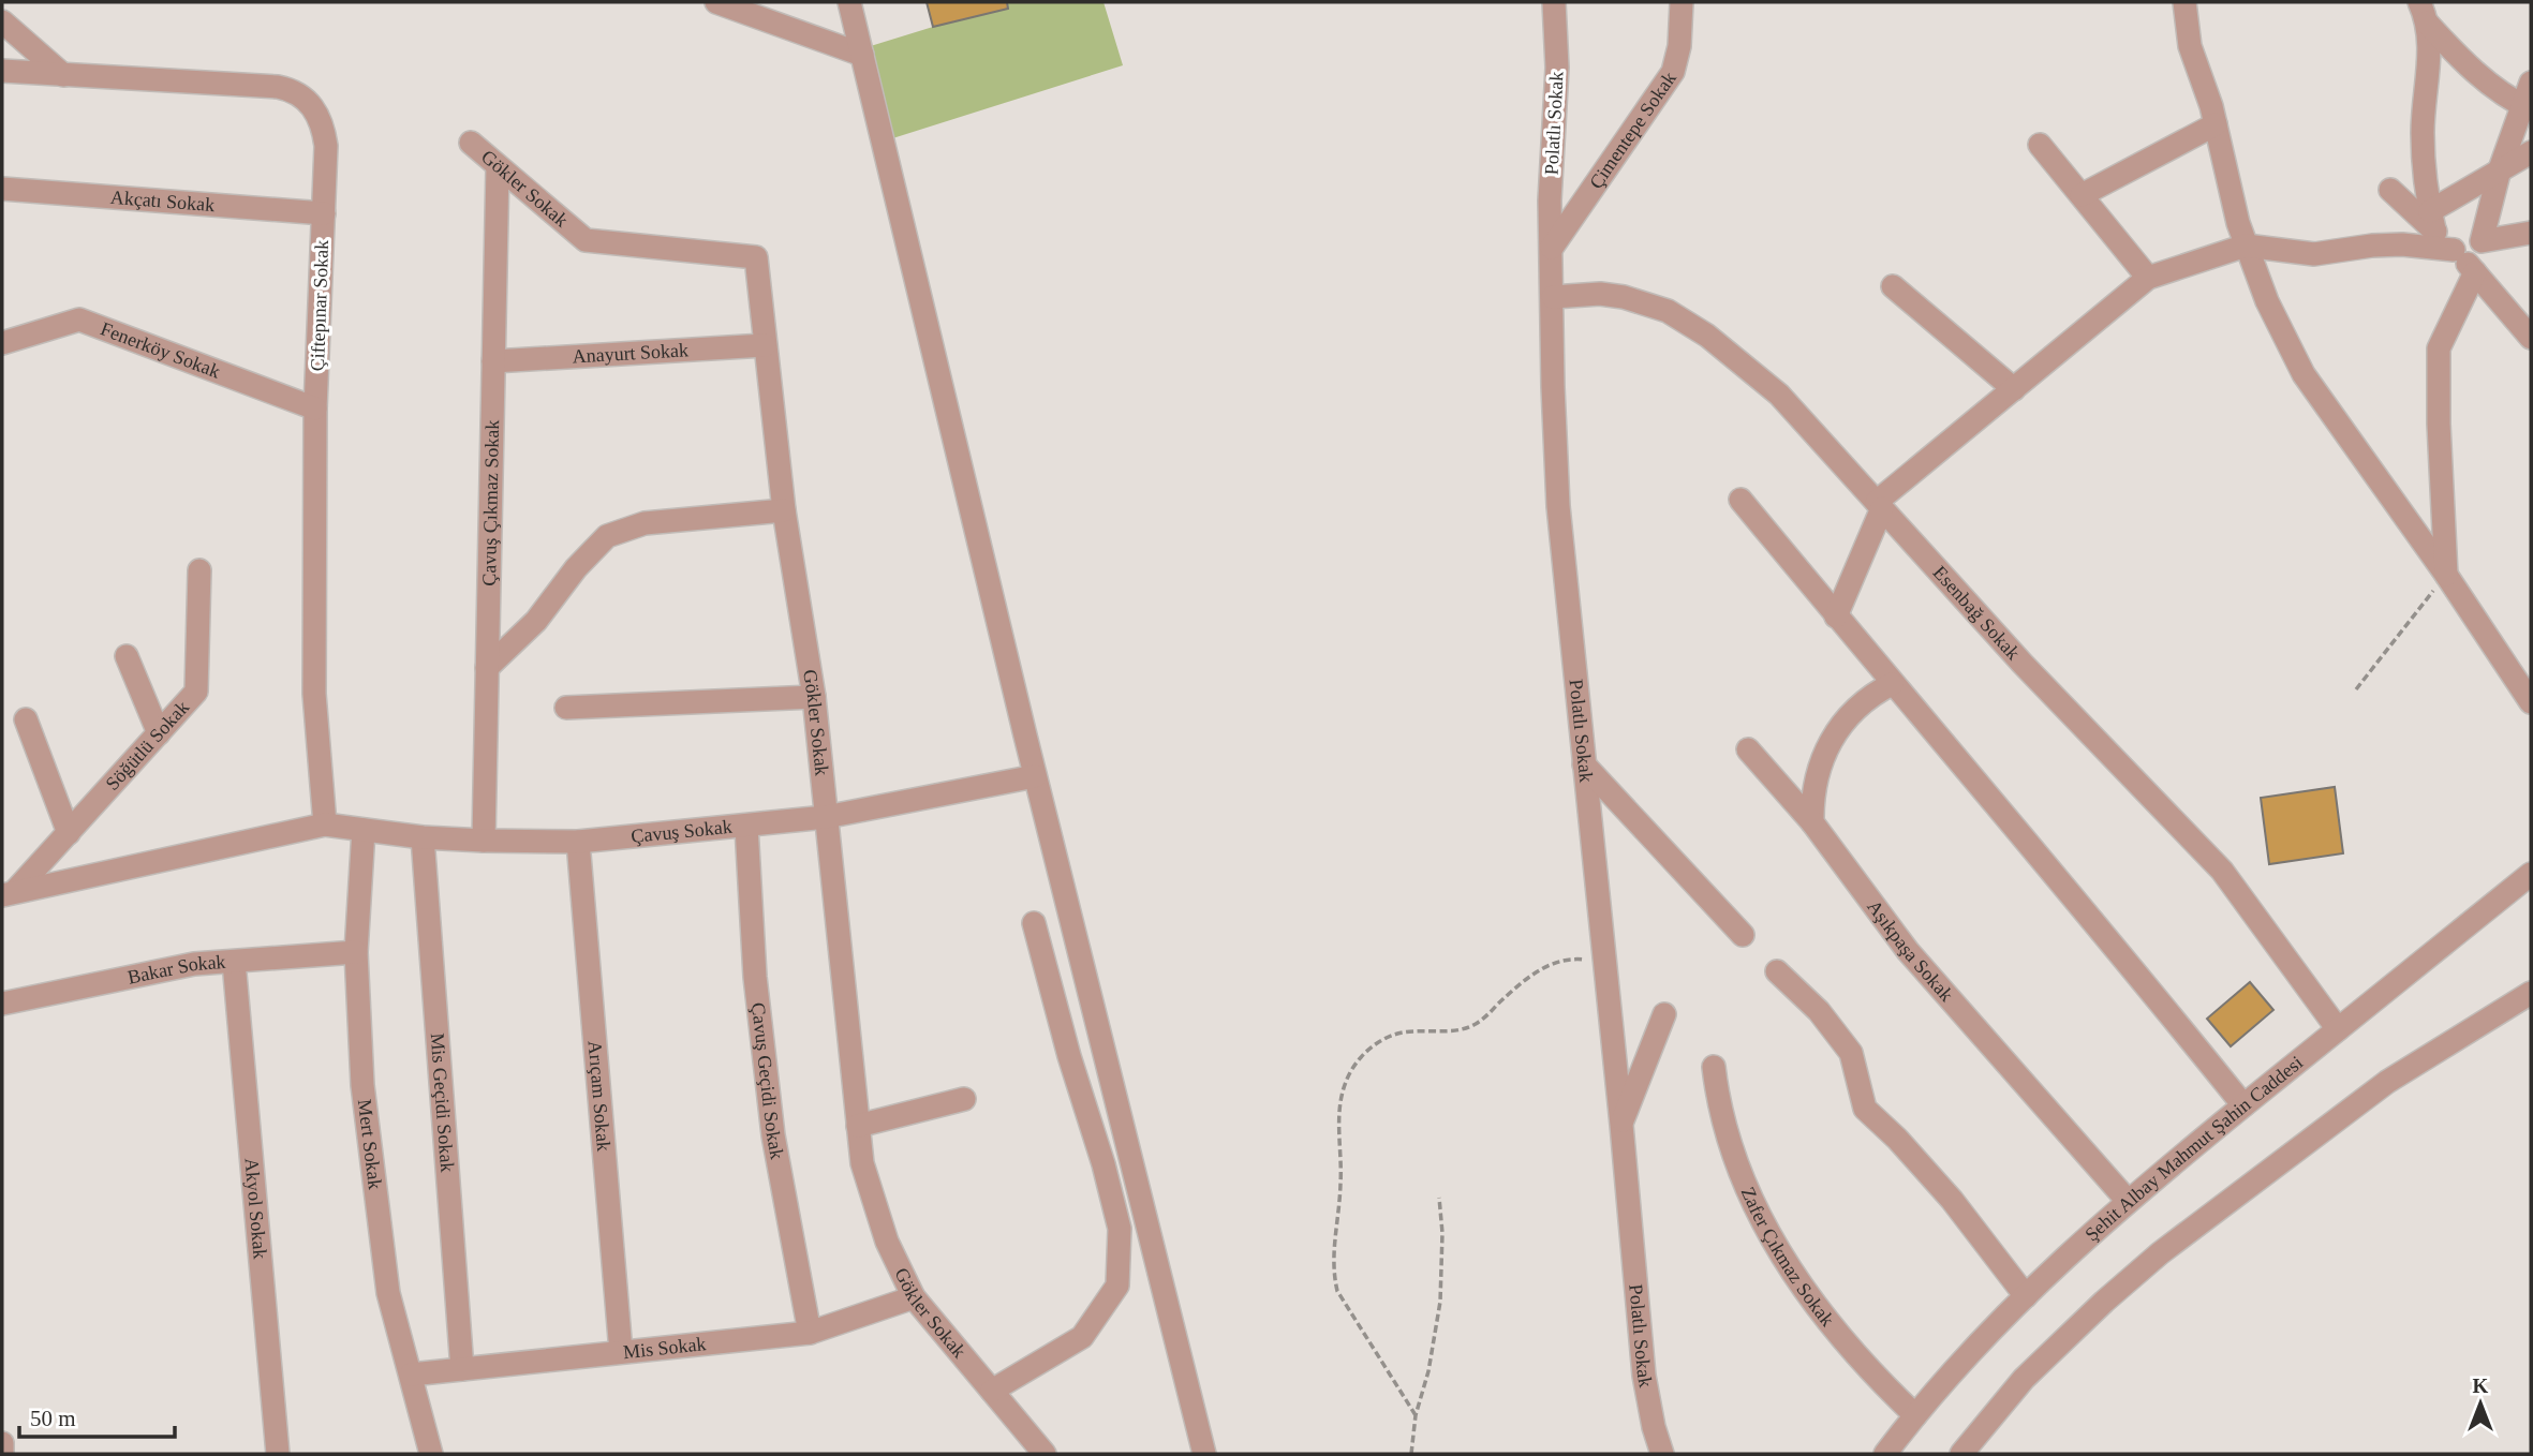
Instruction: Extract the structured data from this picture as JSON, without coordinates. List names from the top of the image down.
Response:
{
  "streets": {
    "street": [
      "Polatlı Sokak",
      "Çimentepe Sokak",
      "Gökler Sokak",
      "Akçatı Sokak",
      "Çiftepınar Sokak",
      "Fenerköy Sokak",
      "Anayurt Sokak",
      "Çavuş Çıkmaz Sokak",
      "Esenbağ Sokak",
      "Söğütlü Sokak",
      "Çavuş Sokak",
      "Aşıkpaşa Sokak",
      "Bakar Sokak",
      "Çavuş Geçidi Sokak",
      "Arıçam Sokak",
      "Mis Geçidi Sokak",
      "Mert Sokak",
      "Şehit Albay Mahmut Şahin Caddesi",
      "Akyol Sokak",
      "Zafer Çıkmaz Sokak",
      "Mis Sokak"
    ]
  },
  "crossings": [
    ["Polatlı Sokak", "Çimentepe Sokak"],
    ["Polatlı Sokak", "Esenbağ Sokak"],
    ["Gökler Sokak", "Anayurt Sokak"],
    ["Gökler Sokak", "Çavuş Çıkmaz Sokak"],
    ["Gökler Sokak", "Çavuş Sokak"],
    ["Gökler Sokak", "Mis Sokak"],
    ["Akçatı Sokak", "Çiftepınar Sokak"],
    ["Çiftepınar Sokak", "Fenerköy Sokak"],
    ["Çiftepınar Sokak", "Söğütlü Sokak"],
    ["Çiftepınar Sokak", "Çavuş Sokak"],
    ["Anayurt Sokak", "Çavuş Çıkmaz Sokak"],
    ["Çavuş Çıkmaz Sokak", "Çavuş Sokak"],
    ["Esenbağ Sokak", "Şehit Albay Mahmut Şahin Caddesi"],
    ["Söğütlü Sokak", "Çavuş Sokak"],
    ["Çavuş Sokak", "Çavuş Geçidi Sokak"],
    ["Çavuş Sokak", "Arıçam Sokak"],
    ["Çavuş Sokak", "Mis Geçidi Sokak"],
    ["Çavuş Sokak", "Mert Sokak"],
    ["Aşıkpaşa Sokak", "Şehit Albay Mahmut Şahin Caddesi"],
    ["Bakar Sokak", "Mert Sokak"],
    ["Bakar Sokak", "Akyol Sokak"],
    ["Çavuş Geçidi Sokak", "Mis Sokak"],
    ["Arıçam Sokak", "Mis Sokak"],
    ["Mis Geçidi Sokak", "Mis Sokak"],
    ["Mert Sokak", "Mis Sokak"],
    ["Şehit Albay Mahmut Şahin Caddesi", "Zafer Çıkmaz Sokak"]
  ],
  "scale_bar": "50 m",
  "north": "top"
}
